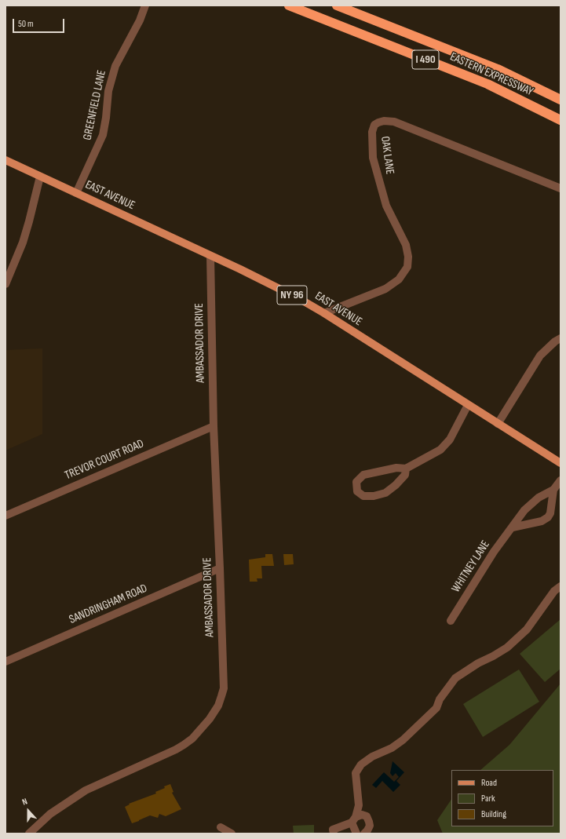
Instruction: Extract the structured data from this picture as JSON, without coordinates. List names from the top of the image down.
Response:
{
  "streets": {
    "highway": ["I 490", "EASTERN EXPRESSWAY"],
    "main road": ["EAST AVENUE", "NY 96"],
    "street": [
      "GREENFIELD LANE",
      "OAK LANE",
      "AMBASSADOR DRIVE",
      "TREVOR COURT ROAD",
      "WHITNEY LANE",
      "SANDRINGHAM ROAD"
    ]
  },
  "crossings": [
    ["GREENFIELD LANE", "EAST AVENUE"],
    ["OAK LANE", "EAST AVENUE"],
    ["EAST AVENUE", "AMBASSADOR DRIVE"],
    ["AMBASSADOR DRIVE", "TREVOR COURT ROAD"],
    ["AMBASSADOR DRIVE", "SANDRINGHAM ROAD"]
  ],
  "legend": ["Road", "Park", "Building"],
  "scale_bar": "50 m",
  "north": "top"
}
